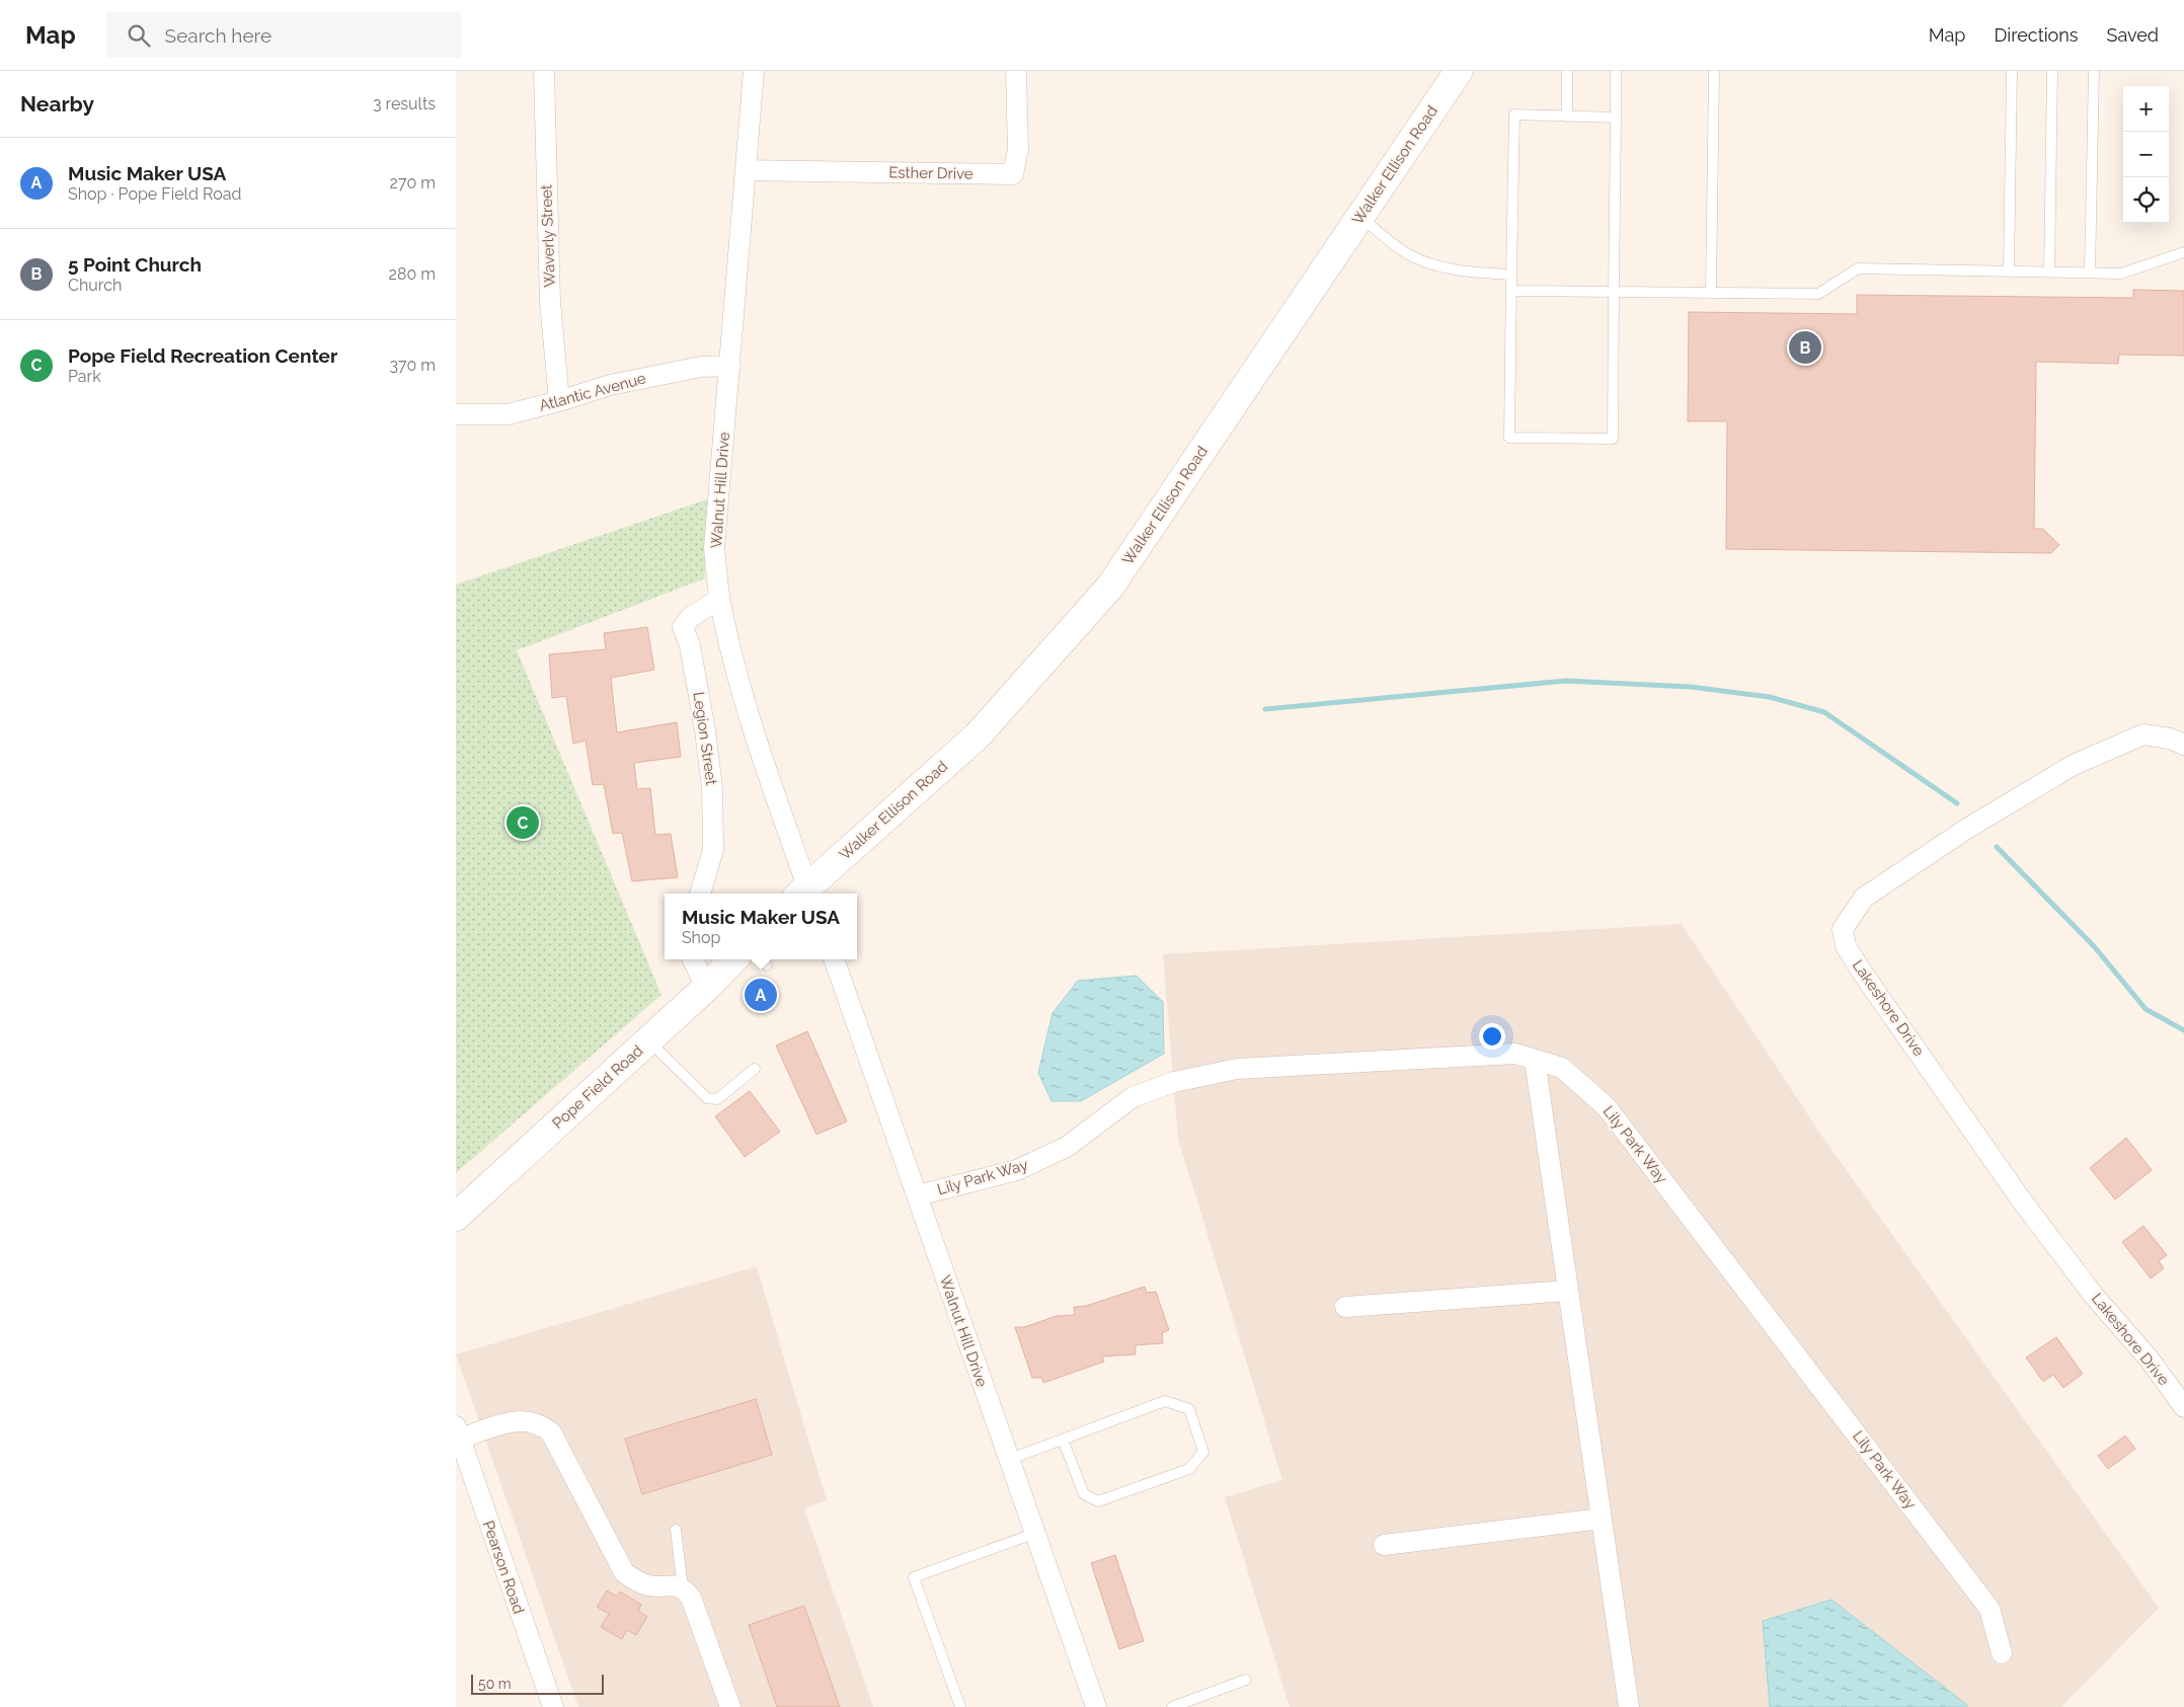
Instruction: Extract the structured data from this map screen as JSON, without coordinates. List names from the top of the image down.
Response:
{
  "streets": {
    "street": [
      "Walker Ellison Road",
      "Esther Drive",
      "Waverly Street",
      "Atlantic Avenue",
      "Walnut Hill Drive",
      "Legion Street",
      "Lakeshore Drive",
      "Pope Field Road",
      "Lily Park Way",
      "Pearson Road"
    ]
  },
  "crossings": [
    ["Walker Ellison Road", "Walnut Hill Drive"],
    ["Esther Drive", "Walnut Hill Drive"],
    ["Waverly Street", "Atlantic Avenue"],
    ["Atlantic Avenue", "Walnut Hill Drive"],
    ["Walnut Hill Drive", "Legion Street"],
    ["Walnut Hill Drive", "Lily Park Way"]
  ],
  "scale_bar": "50 m",
  "page": {
    "header": "Map",
    "search": "Search here",
    "nav": ["Map", "Directions", "Saved"],
    "heading": ["Nearby", "3 results"],
    "map_buttons": ["+", "−"],
    "list": [
      {
        "mark": "A",
        "name": "Music Maker USA",
        "note": "Shop · Pope Field Road",
        "value": "270 m"
      },
      {
        "mark": "B",
        "name": "5 Point Church",
        "note": "Church",
        "value": "280 m"
      },
      {
        "mark": "C",
        "name": "Pope Field Recreation Center",
        "note": "Park",
        "value": "370 m"
      }
    ],
    "pins": ["B", "C", "A"],
    "popup": ["Music Maker USA", "Shop"],
    "scale": "50 m"
  }
}
